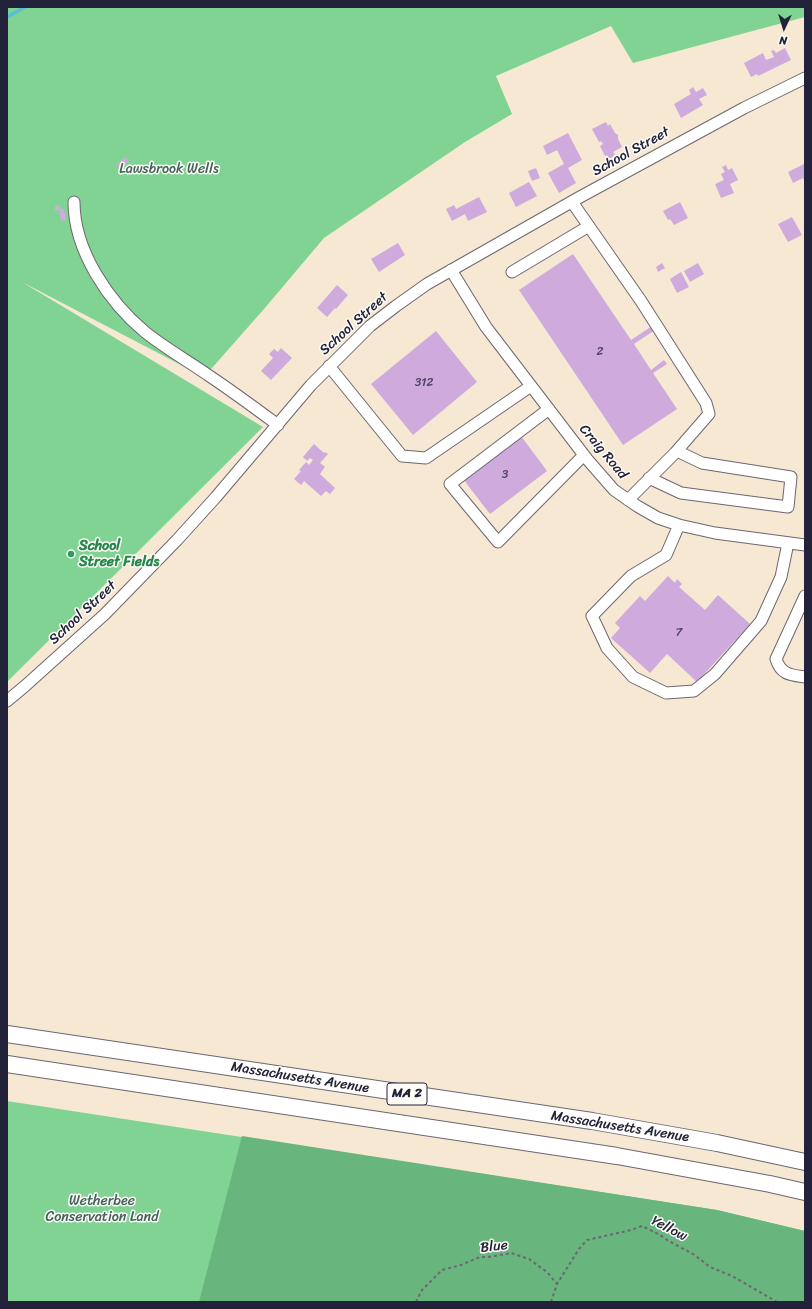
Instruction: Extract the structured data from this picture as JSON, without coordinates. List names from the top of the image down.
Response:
{
  "streets": {
    "highway": ["Massachusetts Avenue", "MA 2"],
    "street": ["School Street", "Craig Road"],
    "path": ["Yellow", "Blue"]
  },
  "crossings": [
    ["School Street", "Craig Road"],
    ["Yellow", "Blue"]
  ],
  "parks": ["Lawsbrook Wells", "Wetherbee Conservation Land"],
  "places": ["School Street Fields"],
  "house_numbers": [
    "2",
    "312",
    "3",
    "7"
  ],
  "north": "bottom"
}
